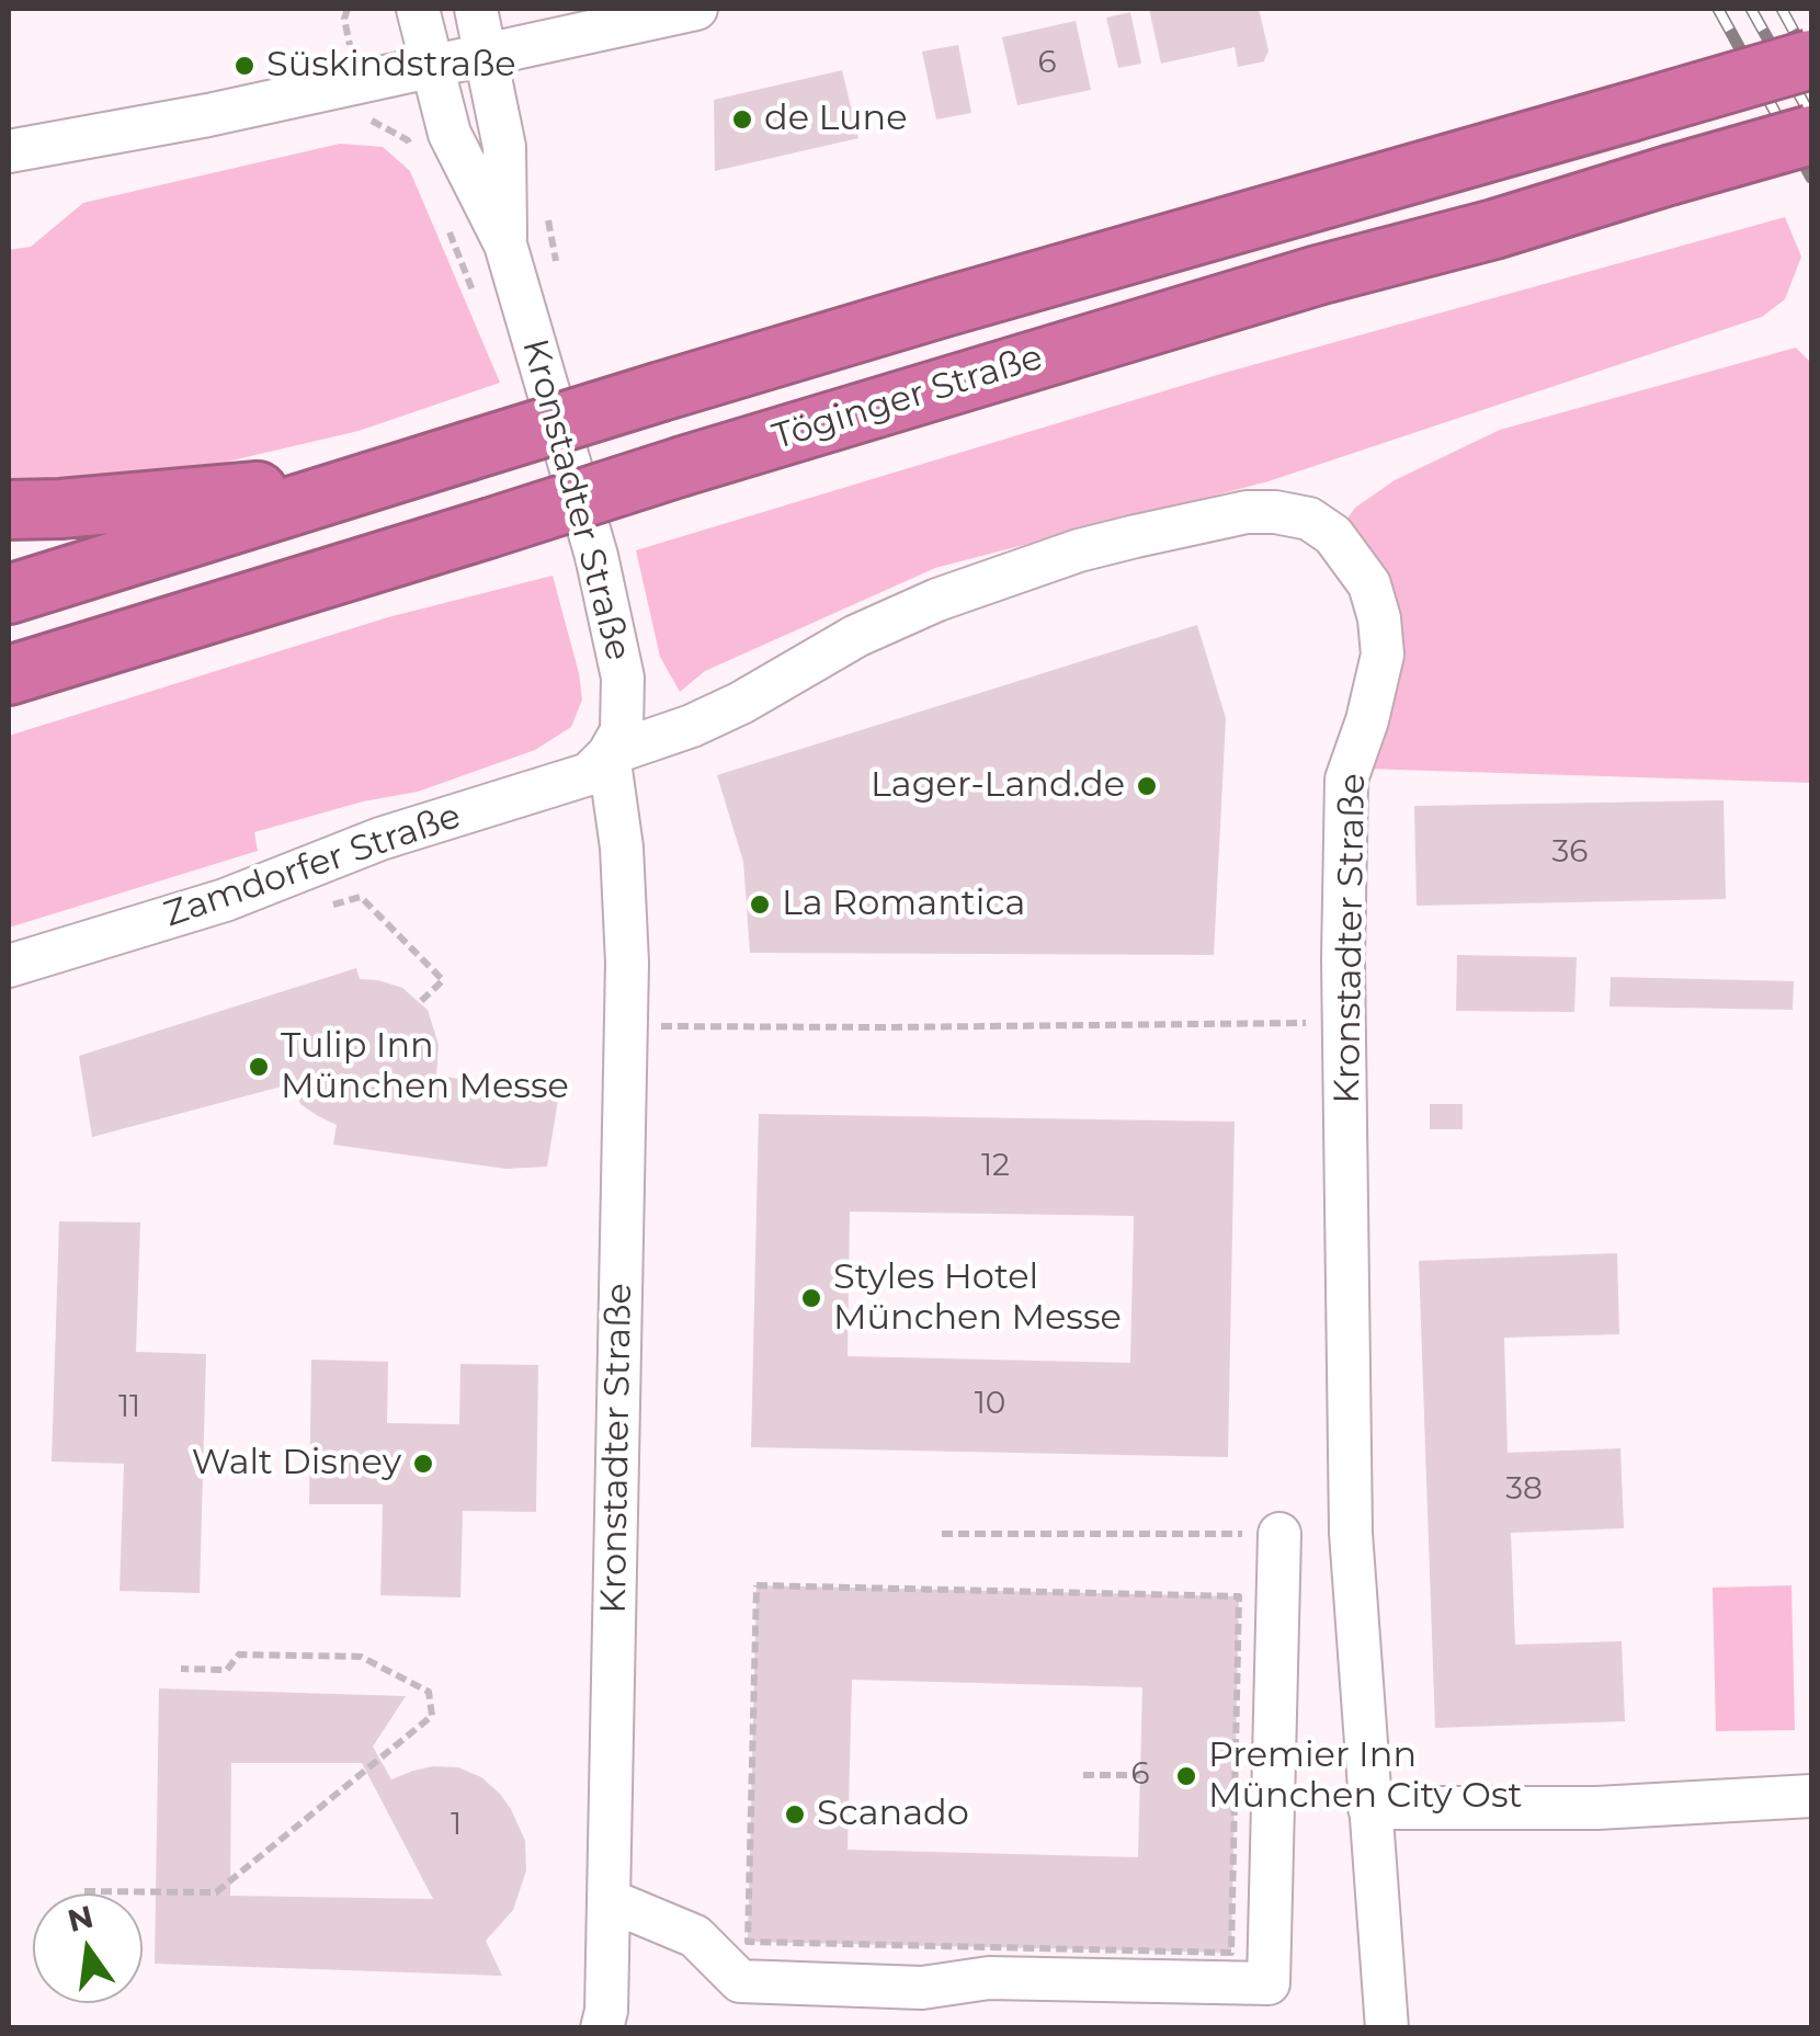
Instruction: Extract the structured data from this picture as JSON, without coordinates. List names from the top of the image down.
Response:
{
  "streets": {
    "highway": ["Töginger Straße"],
    "street": ["Kronstadter Straße", "Zamdorfer Straße"]
  },
  "crossings": [
    ["Kronstadter Straße", "Zamdorfer Straße"]
  ],
  "places": [
    "Süskindstraße",
    "de Lune",
    "Lager-Land.de",
    "La Romantica",
    "Tulip Inn München Messe",
    "Styles Hotel München Messe",
    "Walt Disney",
    "Premier Inn München City Ost",
    "Scanado"
  ],
  "house_numbers": [
    "6",
    "36",
    "12",
    "10",
    "11",
    "38",
    "6",
    "1"
  ],
  "north": "top"
}
